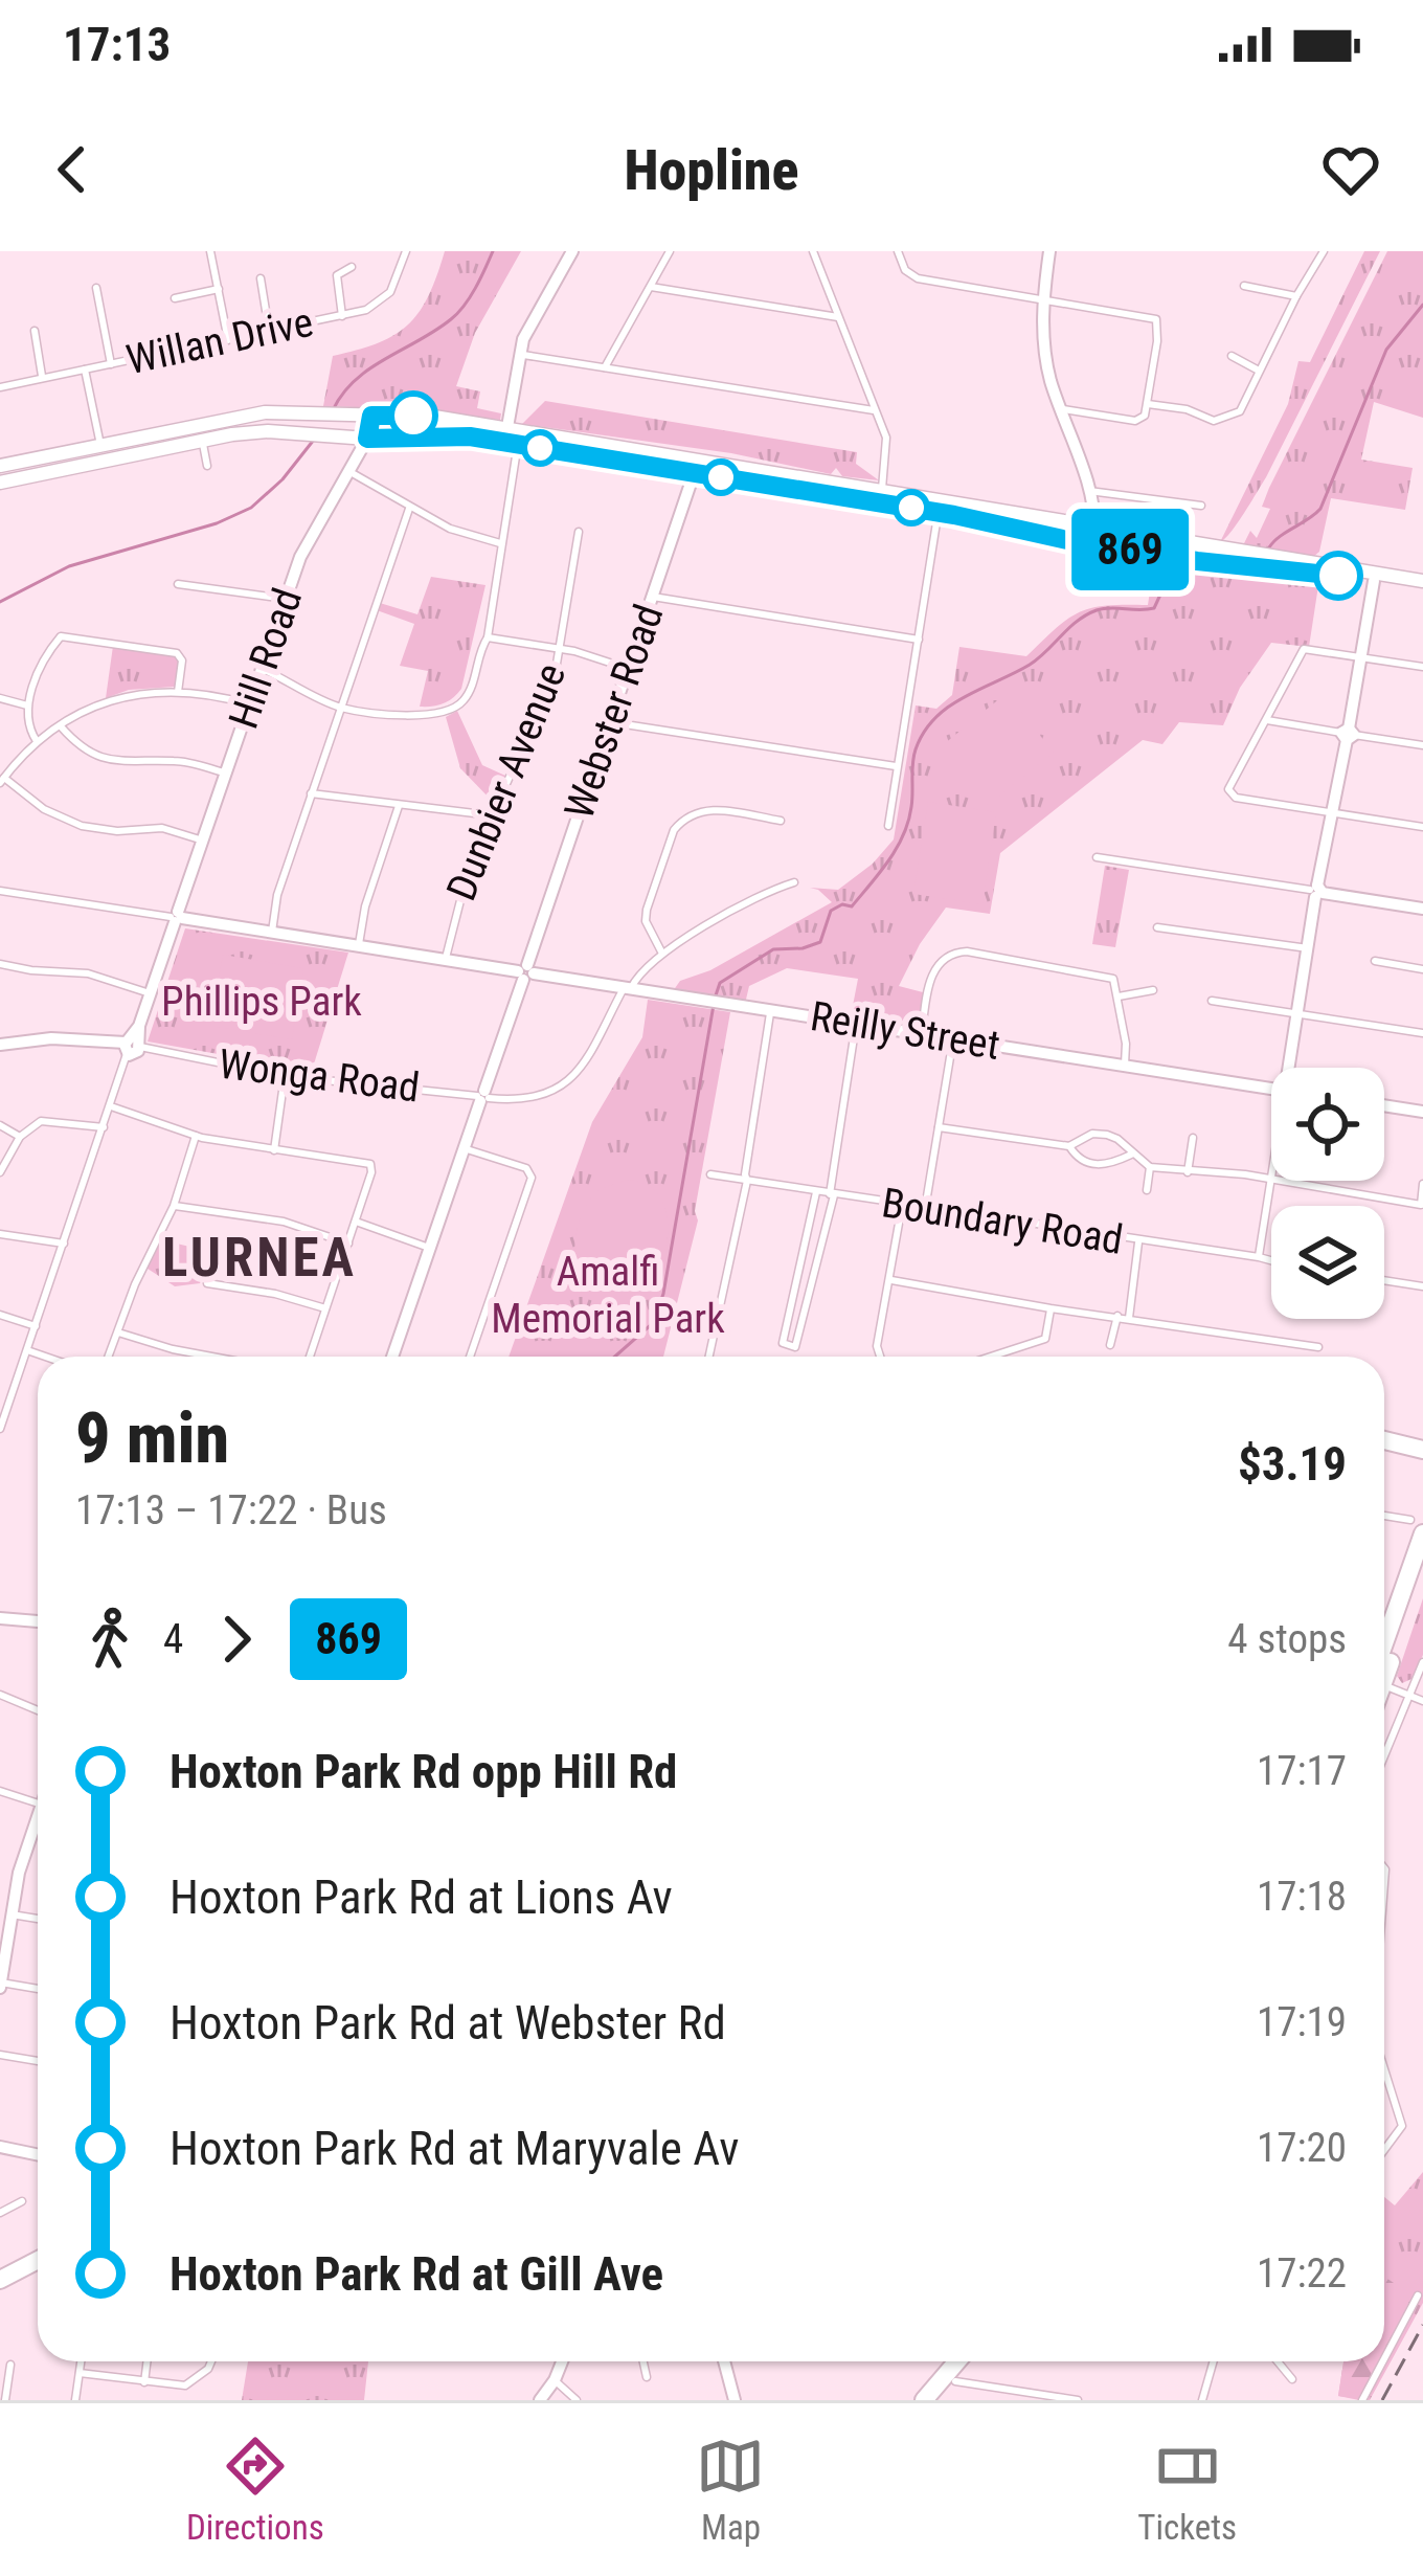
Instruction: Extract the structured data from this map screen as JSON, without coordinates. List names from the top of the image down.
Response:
{
  "streets": {
    "street": [
      "Willan Drive",
      "Hill Road",
      "Webster Road",
      "Dunbier Avenue",
      "Reilly Street",
      "Wonga Road",
      "Boundary Road"
    ]
  },
  "crossings": [
    ["Hill Road", "Reilly Street"],
    ["Hill Road", "Wonga Road"],
    ["Webster Road", "Reilly Street"],
    ["Webster Road", "Wonga Road"],
    ["Dunbier Avenue", "Reilly Street"],
    ["Reilly Street", "Wonga Road"]
  ],
  "districts": ["LURNEA"],
  "parks": ["Phillips Park", "Amalfi Memorial Park"],
  "lines": ["bus line 869"],
  "page": {
    "status": "17:13",
    "header": "Hopline",
    "on_map": "869",
    "heading": ["9 min", "17:13 – 17:22 · Bus", "$3.19"],
    "legs": ["4", "869", "4 stops"],
    "list": [
      {
        "name": "Hoxton Park Rd opp Hill Rd",
        "value": "17:17"
      },
      {
        "name": "Hoxton Park Rd at Lions Av",
        "value": "17:18"
      },
      {
        "name": "Hoxton Park Rd at Webster Rd",
        "value": "17:19"
      },
      {
        "name": "Hoxton Park Rd at Maryvale Av",
        "value": "17:20"
      },
      {
        "name": "Hoxton Park Rd at Gill Ave",
        "value": "17:22"
      }
    ],
    "tabs": ["Directions", "Map", "Tickets"]
  }
}
